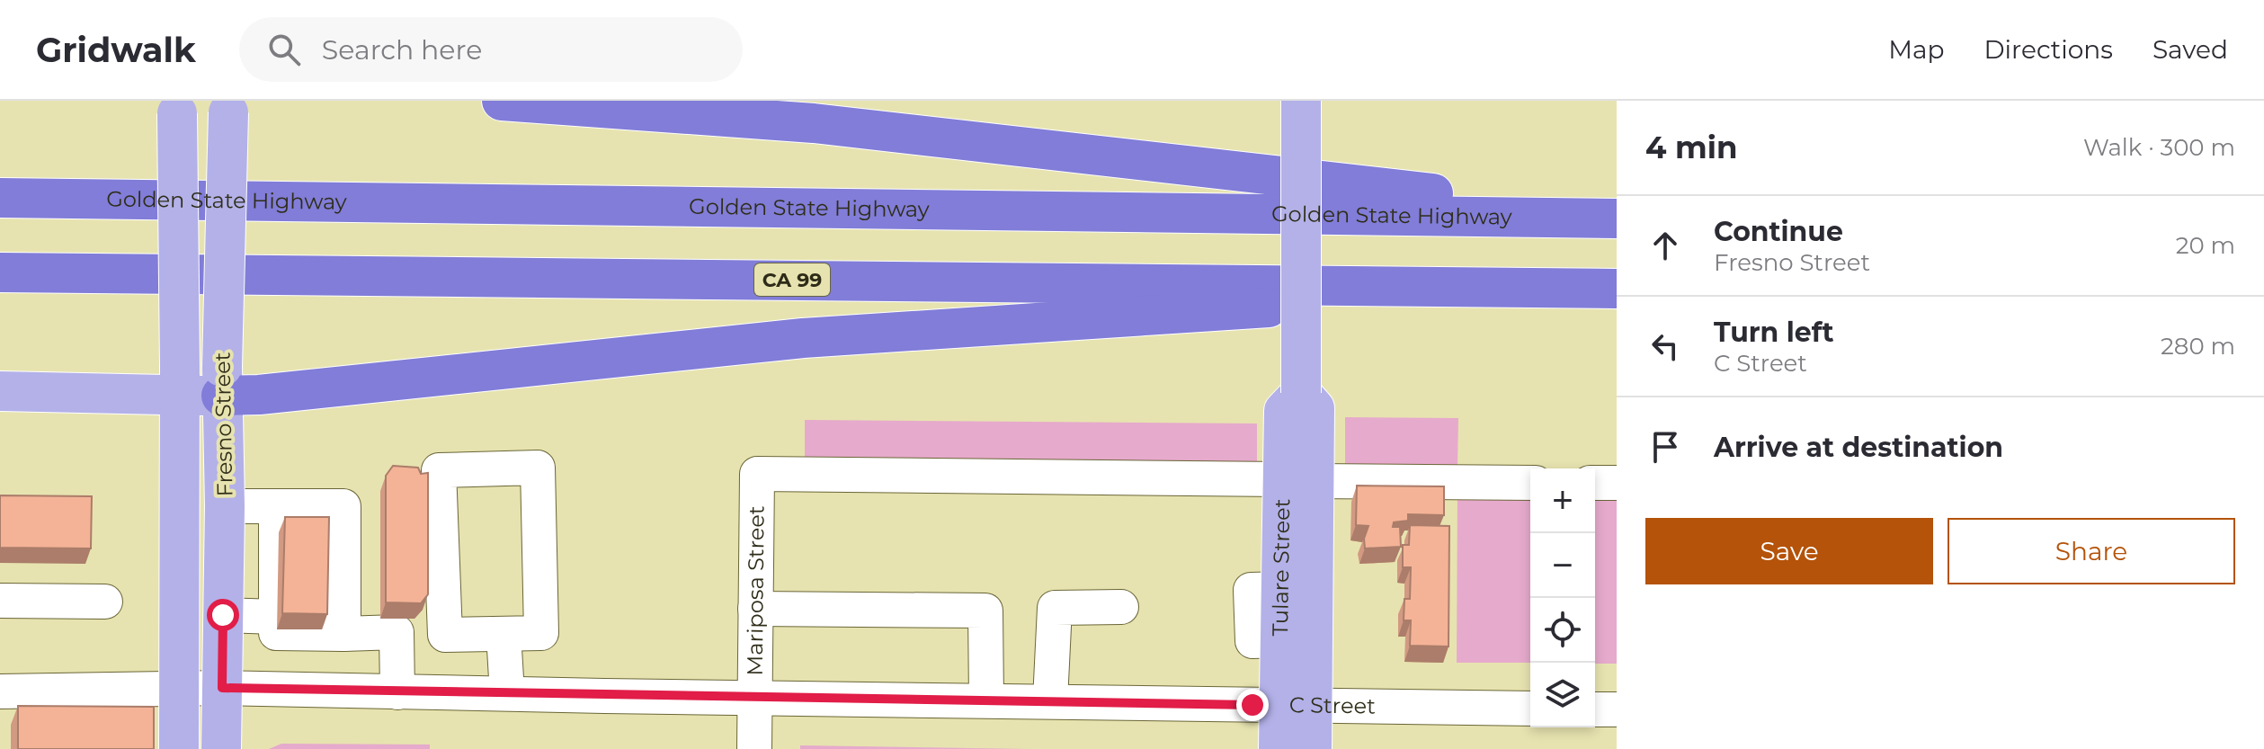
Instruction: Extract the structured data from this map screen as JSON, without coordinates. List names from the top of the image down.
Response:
{
  "streets": {
    "highway": ["Golden State Highway", "CA 99"],
    "main road": ["Fresno Street", "Tulare Street"],
    "street": ["Mariposa Street", "C Street"]
  },
  "crossings": [
    ["Fresno Street", "C Street"],
    ["Tulare Street", "Mariposa Street"],
    ["Tulare Street", "C Street"],
    ["Mariposa Street", "C Street"]
  ],
  "page": {
    "header": "Gridwalk",
    "search": "Search here",
    "nav": ["Map", "Directions", "Saved"],
    "heading": ["4 min", "Walk · 300 m"],
    "list": [
      ["Continue", "Fresno Street", "20 m"],
      ["Turn left", "C Street", "280 m"],
      "Arrive at destination"
    ],
    "map_buttons": ["+", "−"],
    "buttons": ["Save", "Share"]
  }
}
